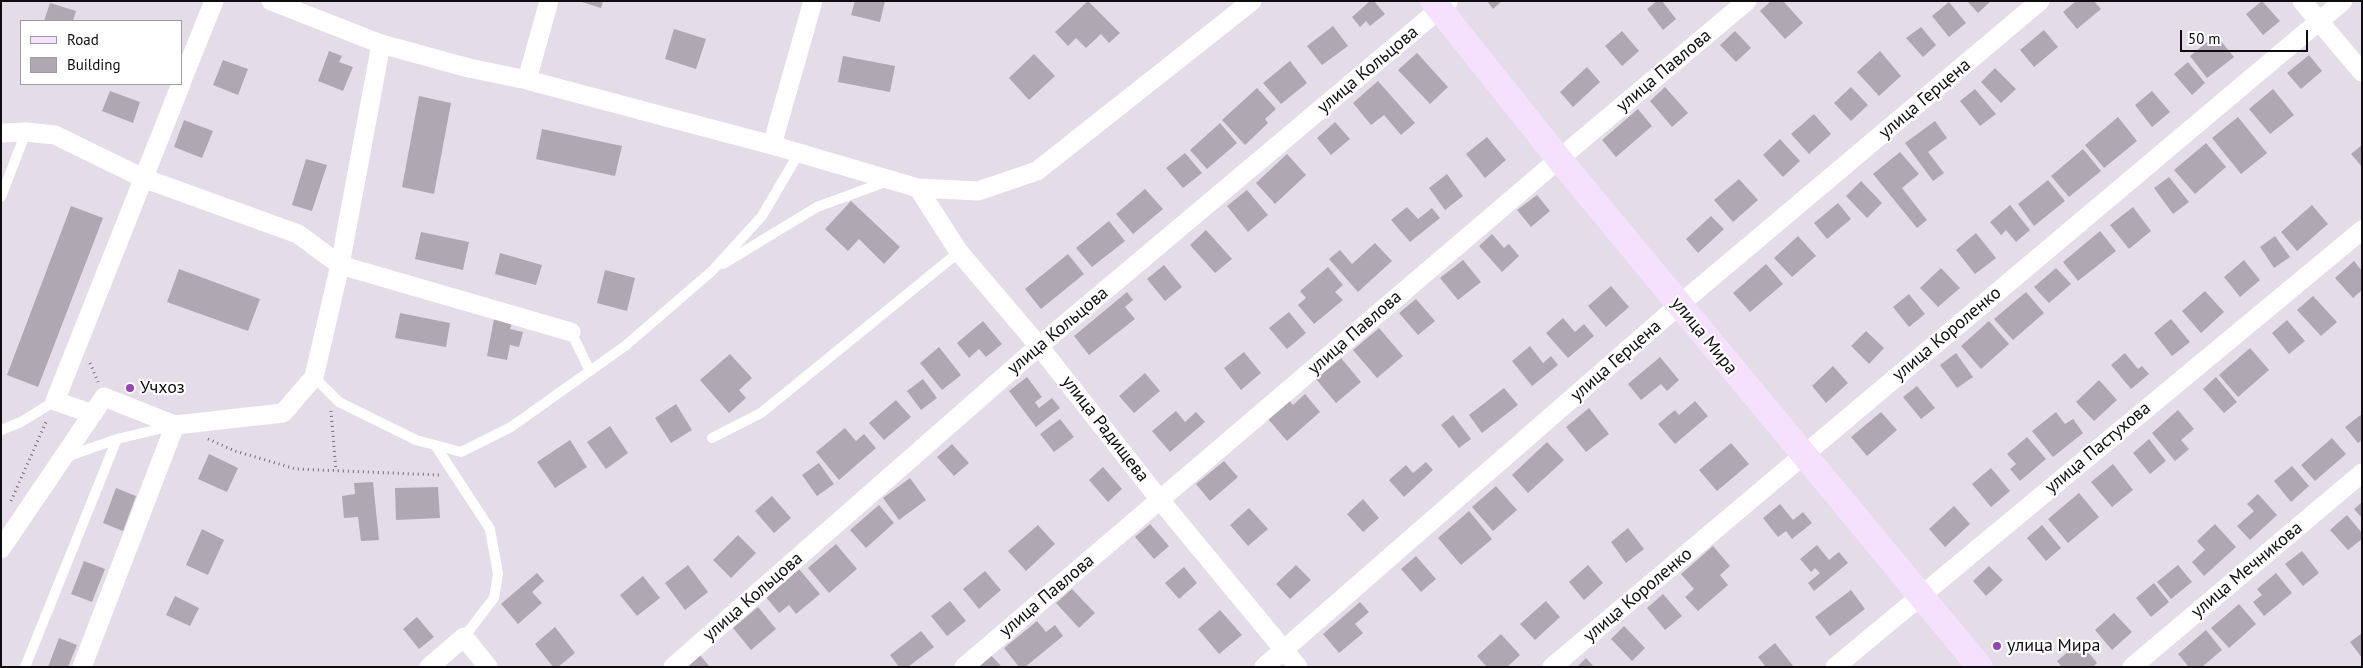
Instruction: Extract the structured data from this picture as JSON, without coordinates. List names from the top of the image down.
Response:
{
  "streets": {
    "main road": ["улица Мира"],
    "street": [
      "улица Кольцова",
      "улица Павлова",
      "улица Герцена",
      "улица Короленко",
      "улица Радищева",
      "улица Пастухова",
      "улица Мечникова"
    ]
  },
  "crossings": [
    ["улица Кольцова", "улица Мира"],
    ["улица Кольцова", "улица Радищева"],
    ["улица Павлова", "улица Мира"],
    ["улица Павлова", "улица Радищева"],
    ["улица Герцена", "улица Мира"],
    ["улица Герцена", "улица Радищева"],
    ["улица Короленко", "улица Мира"],
    ["улица Мира", "улица Пастухова"]
  ],
  "places": ["Учхоз", "улица Мира"],
  "legend": ["Road", "Building"],
  "scale_bar": "50 m"
}
